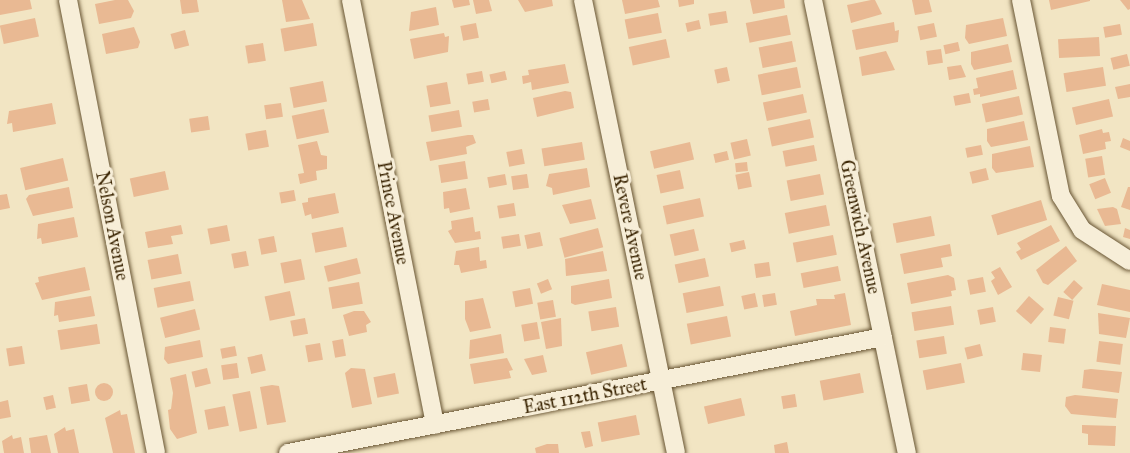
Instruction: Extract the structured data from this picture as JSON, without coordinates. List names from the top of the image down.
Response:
{
  "streets": {
    "street": [
      "Prince Avenue",
      "Nelson Avenue",
      "Revere Avenue",
      "Greenwich Avenue",
      "East 112th Street"
    ]
  },
  "crossings": [
    ["Prince Avenue", "East 112th Street"],
    ["Revere Avenue", "East 112th Street"],
    ["Greenwich Avenue", "East 112th Street"]
  ]
}
